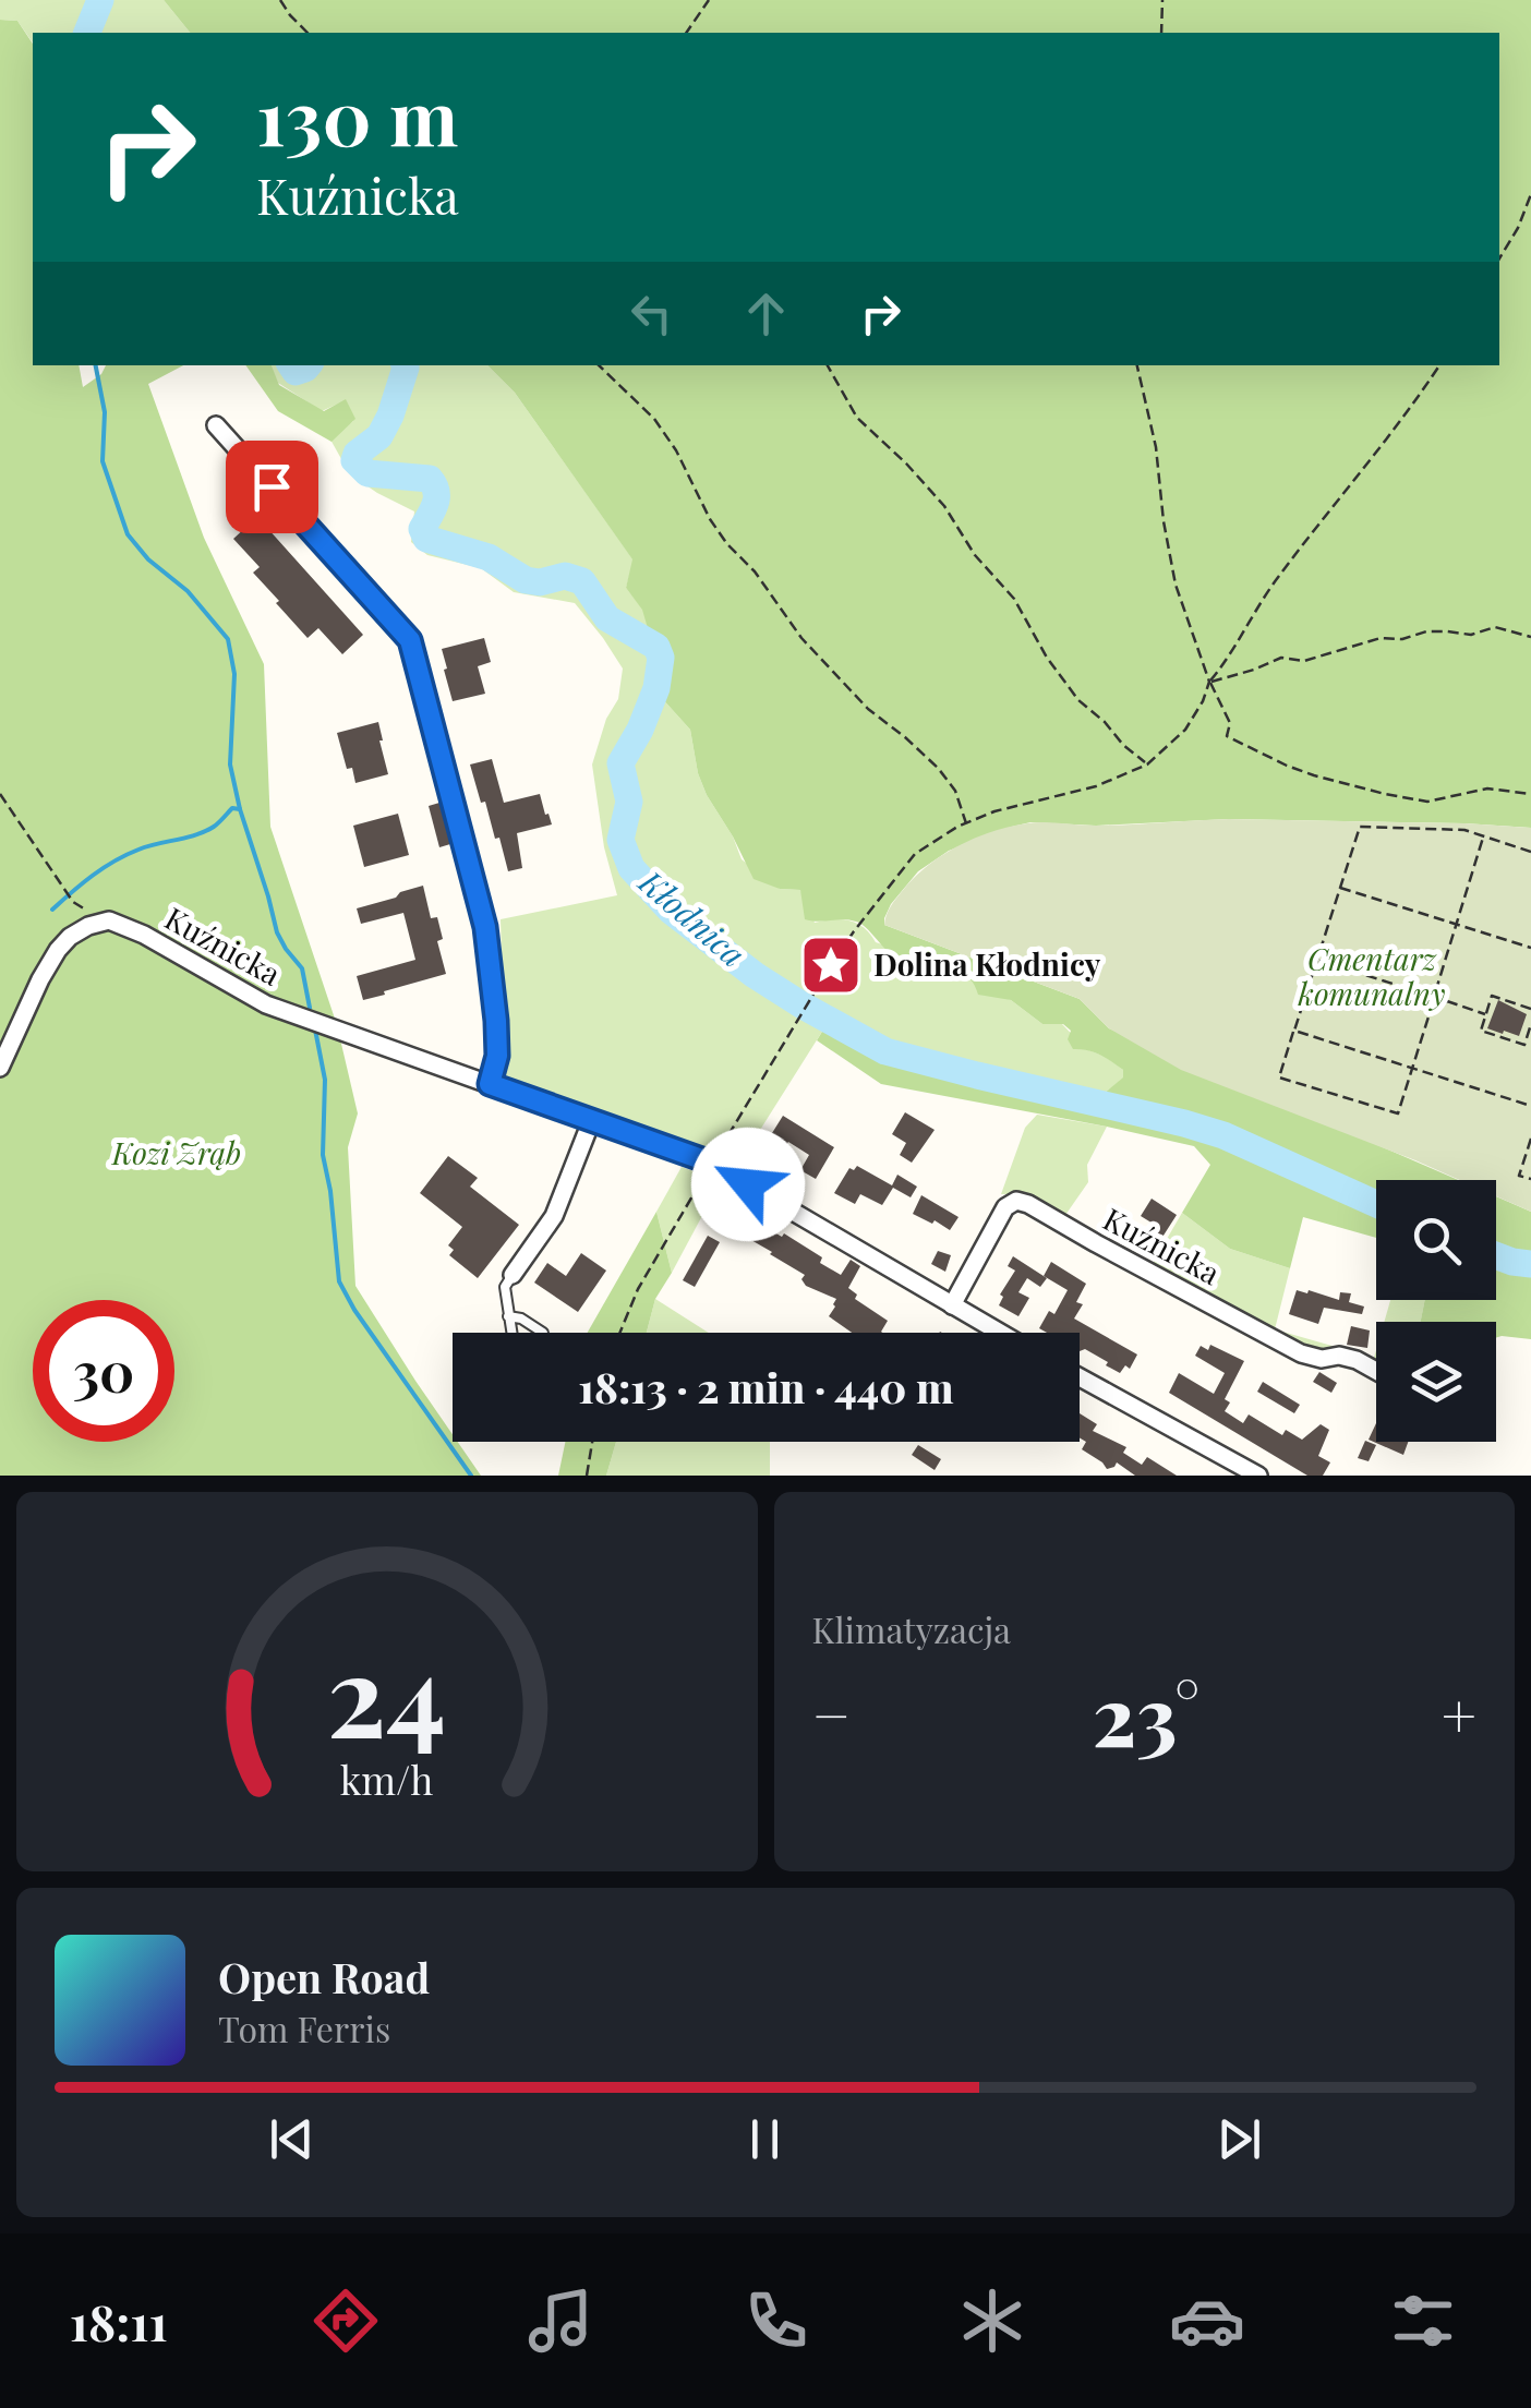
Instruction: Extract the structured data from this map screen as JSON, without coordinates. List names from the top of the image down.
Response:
{
  "streets": {
    "street": ["Kuźnicka"]
  },
  "water": ["Kłodnica"],
  "parks": ["Cmentarz komunalny", "Kozi Zrąb"],
  "places": {
    "place": ["Dolina Kłodnicy"]
  },
  "page": {
    "turn": ["130 m", "Kuźnicka"],
    "limit": "30",
    "trip": "18:13 · 2 min · 440 m",
    "tile": "Klimatyzacja",
    "heat": ["−", "23°", "+"],
    "song": ["Open Road", "Tom Ferris"],
    "tabs": "18:11",
    "gauge": ["24", "km/h"]
  }
}
